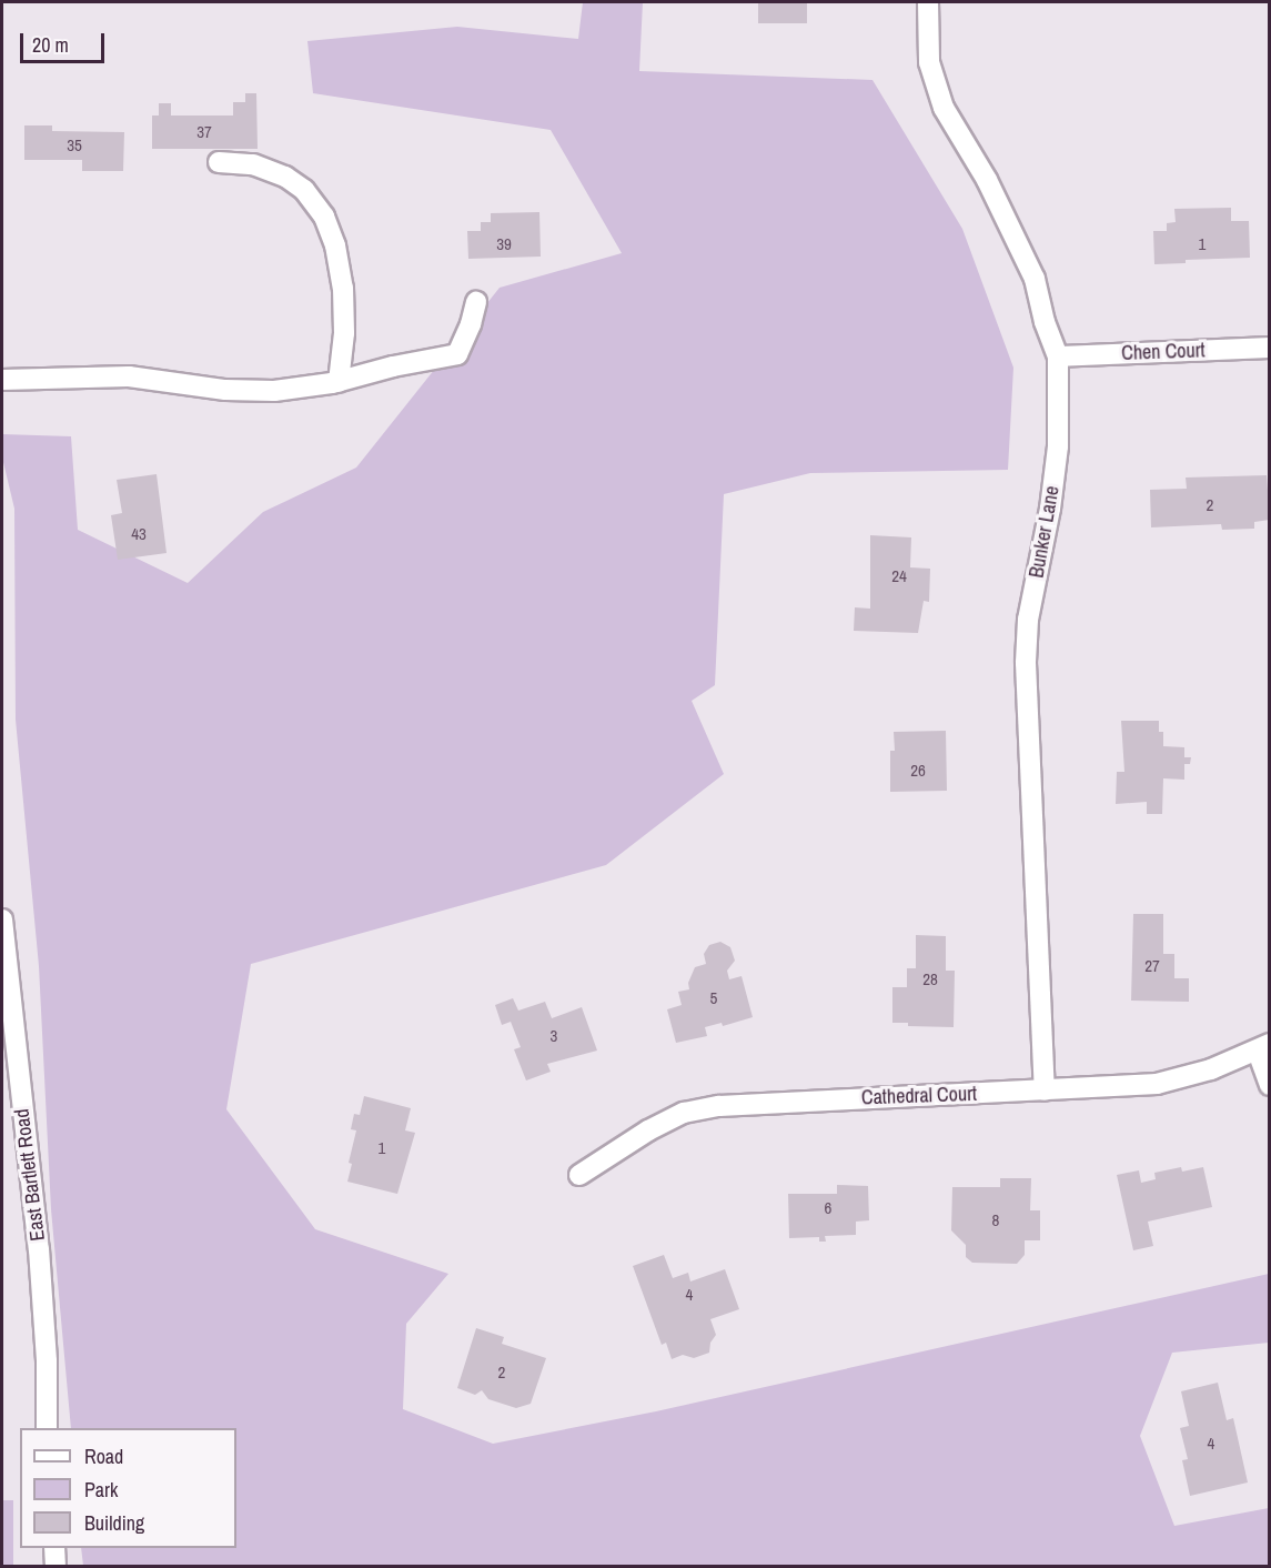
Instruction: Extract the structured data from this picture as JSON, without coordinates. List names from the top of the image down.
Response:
{
  "streets": {
    "street": [
      "Chen Court",
      "Bunker Lane",
      "Cathedral Court",
      "East Bartlett Road"
    ]
  },
  "crossings": [
    ["Chen Court", "Bunker Lane"],
    ["Bunker Lane", "Cathedral Court"]
  ],
  "house_numbers": [
    "37",
    "35",
    "39",
    "1",
    "2",
    "43",
    "24",
    "26",
    "27",
    "28",
    "5",
    "3",
    "1",
    "6",
    "8",
    "4",
    "2",
    "4"
  ],
  "legend": ["Road", "Park", "Building"],
  "scale_bar": "20 m"
}
